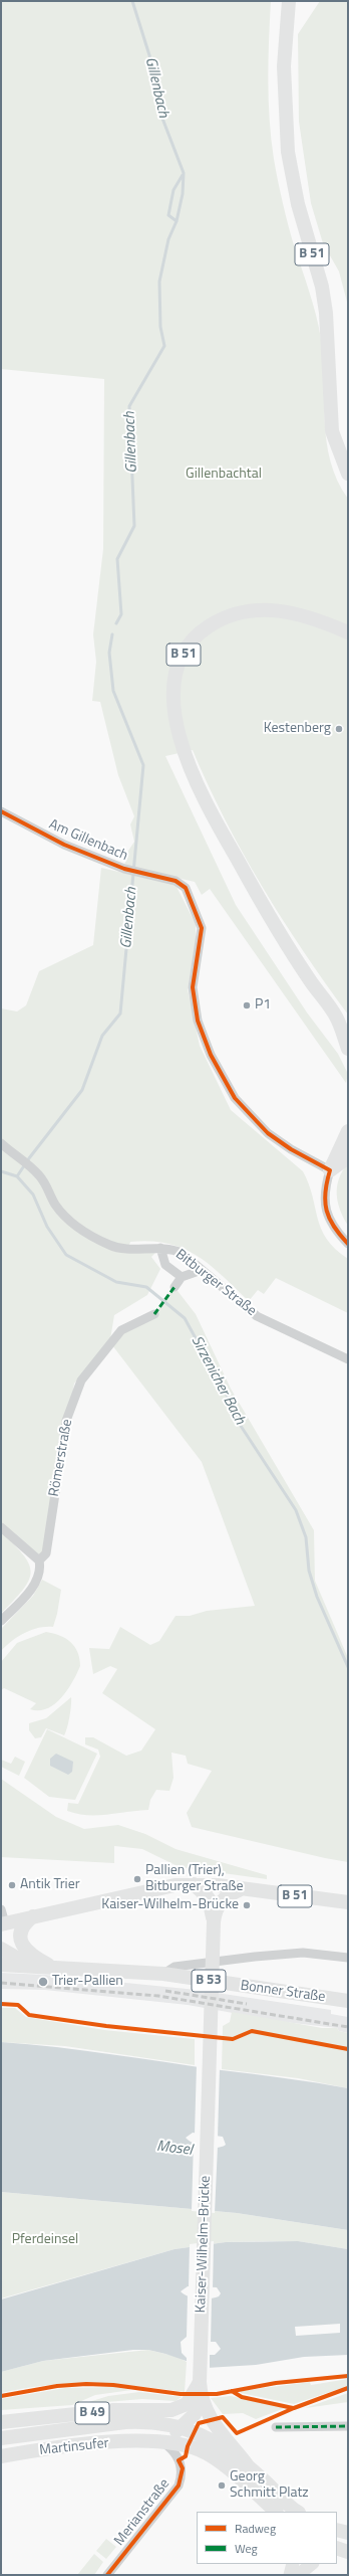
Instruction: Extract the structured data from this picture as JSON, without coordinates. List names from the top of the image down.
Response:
{
  "streets": {
    "main road": [
      "B 51",
      "B 53",
      "Bonner Straße",
      "Kaiser-Wilhelm-Brücke",
      "B 49",
      "Martinsufer"
    ],
    "street": [
      "Am Gillenbach",
      "Bitburger Straße",
      "Römerstraße",
      "Merianstraße"
    ]
  },
  "crossings": [
    ["B 51", "Kaiser-Wilhelm-Brücke"],
    ["Kaiser-Wilhelm-Brücke", "B 49"],
    ["B 49", "Martinsufer"],
    ["B 49", "Merianstraße"],
    ["Martinsufer", "Merianstraße"]
  ],
  "water": ["Gillenbach", "Sirzenicher Bach", "Mosel"],
  "parks": ["Gillenbachtal", "Pferdeinsel"],
  "places": [
    "Kestenberg",
    "P1",
    "Pallien (Trier), Bitburger Straße",
    "Antik Trier",
    "Kaiser-Wilhelm-Brücke",
    "Trier-Pallien",
    "Georg Schmitt Platz"
  ],
  "legend": ["Radweg", "Weg"]
}
